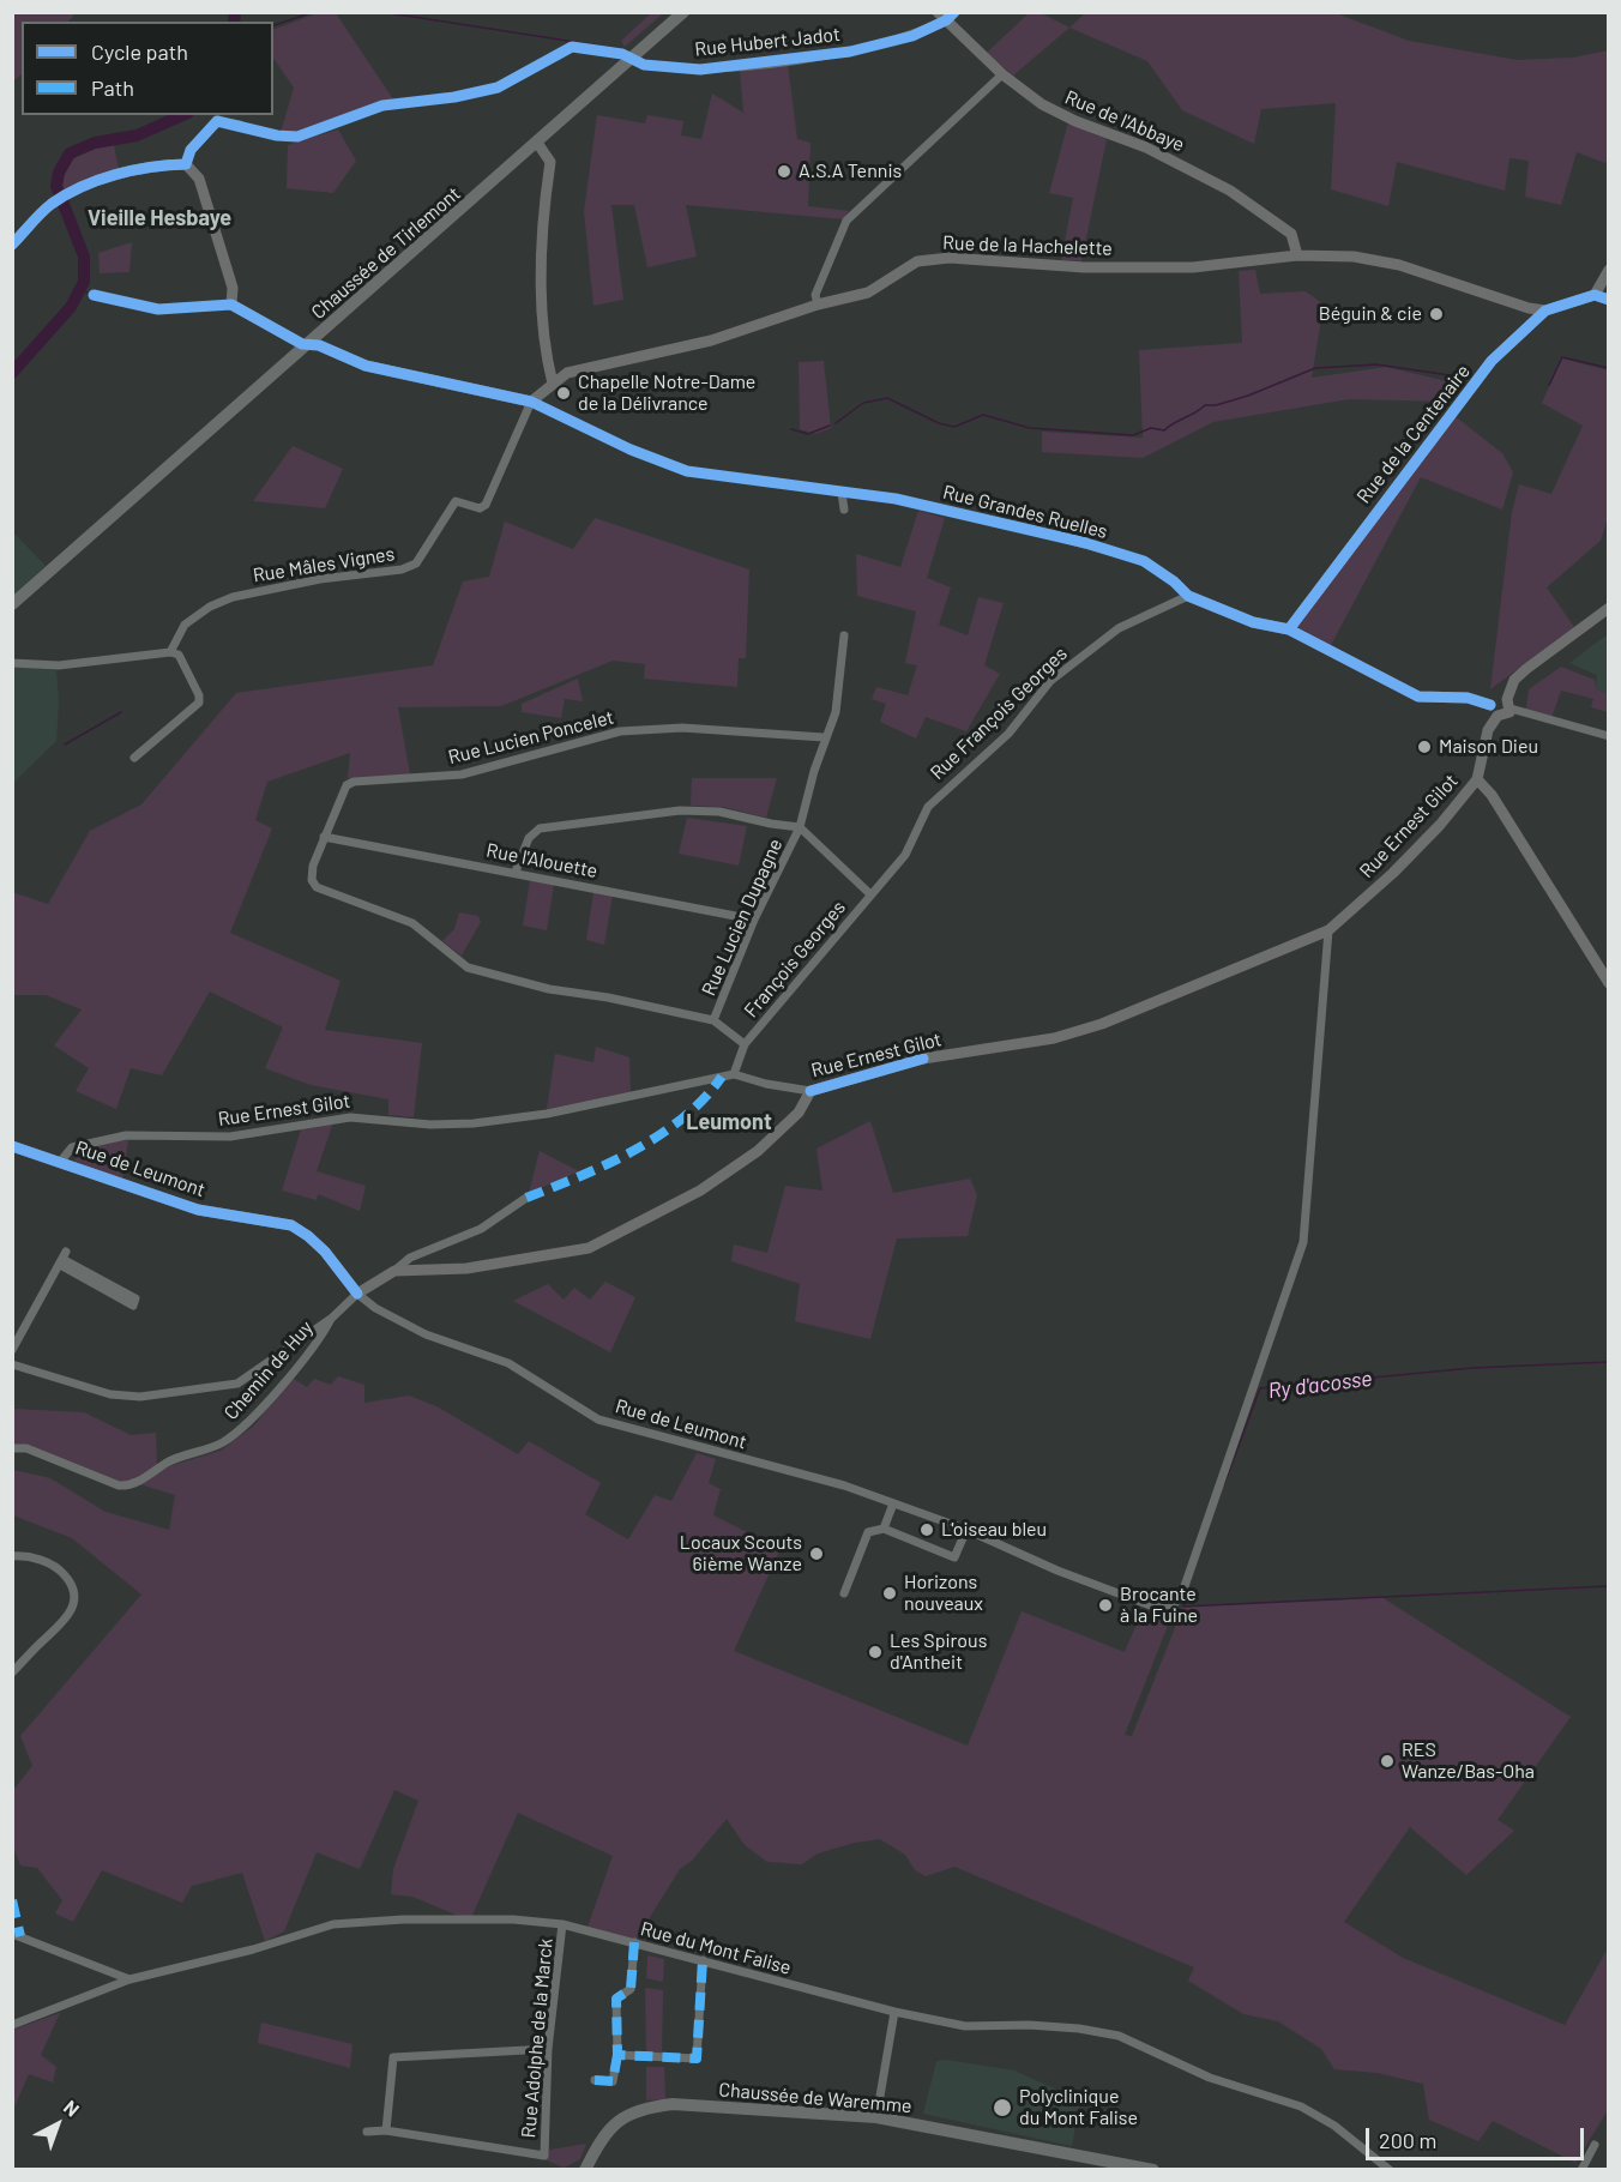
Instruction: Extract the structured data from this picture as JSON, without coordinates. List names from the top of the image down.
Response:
{
  "streets": {
    "main road": ["Chaussée de Tirlemont", "Chaussée de Waremme"],
    "street": [
      "Rue Hubert Jadot",
      "Rue de l'Abbaye",
      "Rue de la Hachelette",
      "Rue de la Centenaire",
      "Rue Grandes Ruelles",
      "Rue Mâles Vignes",
      "Rue François Georges",
      "Rue Lucien Poncelet",
      "Rue Ernest Gilot",
      "Rue l'Alouette",
      "Rue Lucien Dupagne",
      "François Georges",
      "Rue de Leumont",
      "Chemin de Huy",
      "Rue du Mont Falise",
      "Rue Adolphe de la Marck"
    ]
  },
  "crossings": [
    ["Rue Hubert Jadot", "Rue de l'Abbaye"],
    ["Rue Hubert Jadot", "Chaussée de Tirlemont"],
    ["Rue de l'Abbaye", "Rue de la Hachelette"],
    ["Rue de la Hachelette", "Rue de la Centenaire"],
    ["Rue de la Hachelette", "Rue Grandes Ruelles"],
    ["Rue de la Hachelette", "Rue Mâles Vignes"],
    ["Rue de la Centenaire", "Rue Grandes Ruelles"],
    ["Rue Grandes Ruelles", "Rue Mâles Vignes"],
    ["Rue Grandes Ruelles", "Rue François Georges"],
    ["Rue Grandes Ruelles", "Rue Ernest Gilot"],
    ["Rue François Georges", "Rue Lucien Dupagne"],
    ["Rue François Georges", "François Georges"],
    ["Rue Lucien Poncelet", "Rue l'Alouette"],
    ["Rue Lucien Poncelet", "Rue Lucien Dupagne"],
    ["Rue Lucien Poncelet", "François Georges"],
    ["Rue Ernest Gilot", "Rue de Leumont"],
    ["Rue l'Alouette", "Rue Lucien Dupagne"],
    ["Rue Lucien Dupagne", "François Georges"],
    ["Rue du Mont Falise", "Rue Adolphe de la Marck"]
  ],
  "districts": ["Vieille Hesbaye", "Leumont"],
  "water": ["Ry d'acosse"],
  "places": [
    "A.S.A Tennis",
    "Béguin & cie",
    "Chapelle Notre-Dame de la Délivrance",
    "Maison Dieu",
    "L'oiseau bleu",
    "Locaux Scouts 6ième Wanze",
    "Horizons nouveaux",
    "Brocante à la Fuine",
    "Les Spirous d'Antheit",
    "RES Wanze/Bas-Oha",
    "Polyclinique du Mont Falise"
  ],
  "legend": ["Cycle path", "Path"],
  "scale_bar": "200 m",
  "north": "top right"
}
